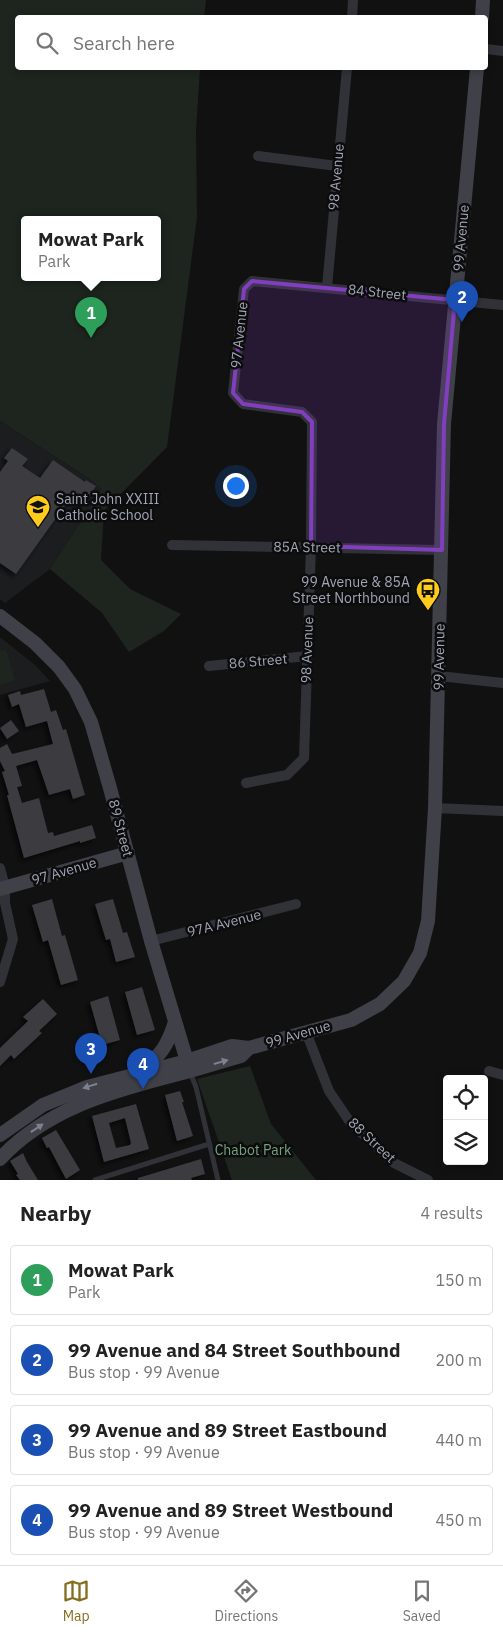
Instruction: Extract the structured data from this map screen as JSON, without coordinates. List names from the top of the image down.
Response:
{
  "streets": {
    "street": [
      "98 Avenue",
      "99 Avenue",
      "84 Street",
      "97 Avenue",
      "85A Street",
      "86 Street",
      "89 Street",
      "97A Avenue",
      "88 Street"
    ]
  },
  "crossings": [
    ["98 Avenue", "84 Street"],
    ["98 Avenue", "97 Avenue"],
    ["98 Avenue", "85A Street"],
    ["98 Avenue", "86 Street"],
    ["99 Avenue", "84 Street"],
    ["99 Avenue", "85A Street"],
    ["99 Avenue", "89 Street"],
    ["99 Avenue", "88 Street"],
    ["84 Street", "97 Avenue"],
    ["97 Avenue", "89 Street"],
    ["89 Street", "97A Avenue"]
  ],
  "parks": ["Chabot Park"],
  "places": {
    "school or university": ["Saint John XXIII Catholic School"],
    "bus stop": ["99 Avenue & 85A Street Northbound"]
  },
  "page": {
    "search": "Search here",
    "popup": ["Mowat Park", "Park"],
    "pins": [
      "2",
      "1",
      "3",
      "4"
    ],
    "heading": ["Nearby", "4 results"],
    "list": [
      {
        "mark": "1",
        "name": "Mowat Park",
        "note": "Park",
        "value": "150 m"
      },
      {
        "mark": "2",
        "name": "99 Avenue and 84 Street Southbound",
        "note": "Bus stop · 99 Avenue",
        "value": "200 m"
      },
      {
        "mark": "3",
        "name": "99 Avenue and 89 Street Eastbound",
        "note": "Bus stop · 99 Avenue",
        "value": "440 m"
      },
      {
        "mark": "4",
        "name": "99 Avenue and 89 Street Westbound",
        "note": "Bus stop · 99 Avenue",
        "value": "450 m"
      }
    ],
    "nav": ["Map", "Directions", "Saved"]
  }
}
